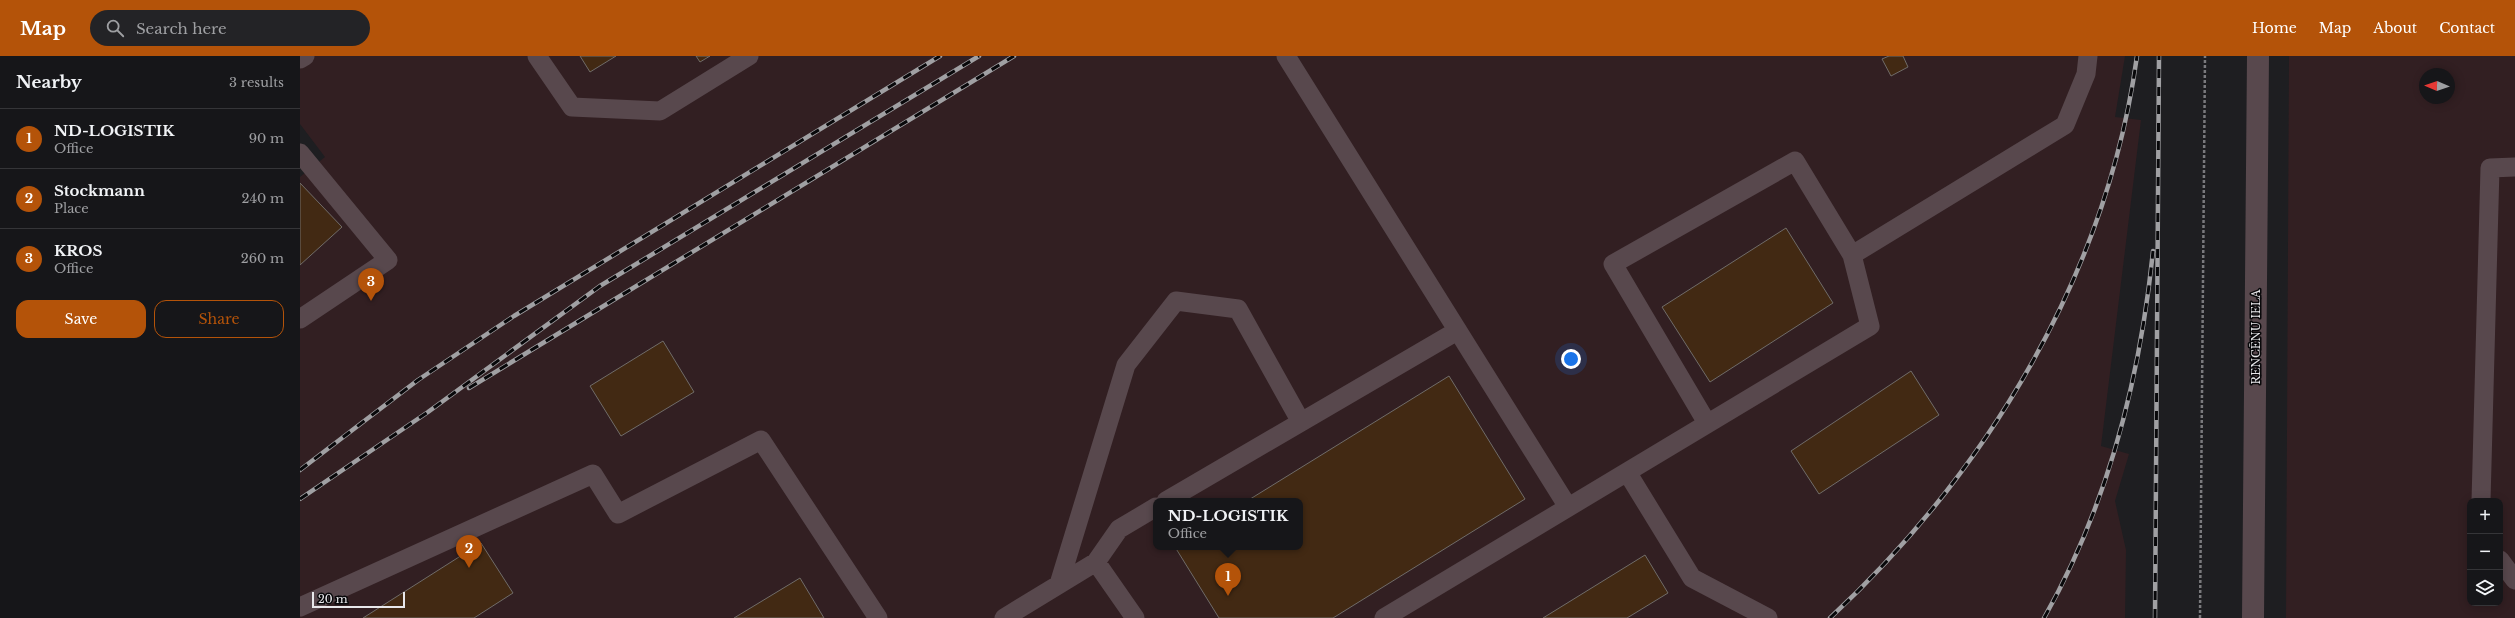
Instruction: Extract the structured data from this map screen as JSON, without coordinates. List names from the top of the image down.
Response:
{
  "streets": {
    "street": ["RENCĒNU IELA"]
  },
  "scale_bar": "20 m",
  "north": "left",
  "page": {
    "header": "Map",
    "search": "Search here",
    "nav": [
      "Home",
      "Map",
      "About",
      "Contact"
    ],
    "heading": ["Nearby", "3 results"],
    "list": [
      {
        "mark": "1",
        "name": "ND-LOGISTIK",
        "note": "Office",
        "value": "90 m"
      },
      {
        "mark": "2",
        "name": "Stockmann",
        "note": "Place",
        "value": "240 m"
      },
      {
        "mark": "3",
        "name": "KROS",
        "note": "Office",
        "value": "260 m"
      }
    ],
    "pins": ["3", "2", "1"],
    "buttons": ["Save", "Share"],
    "map_buttons": ["+", "−"],
    "popup": ["ND-LOGISTIK", "Office"],
    "scale": "20 m"
  }
}
